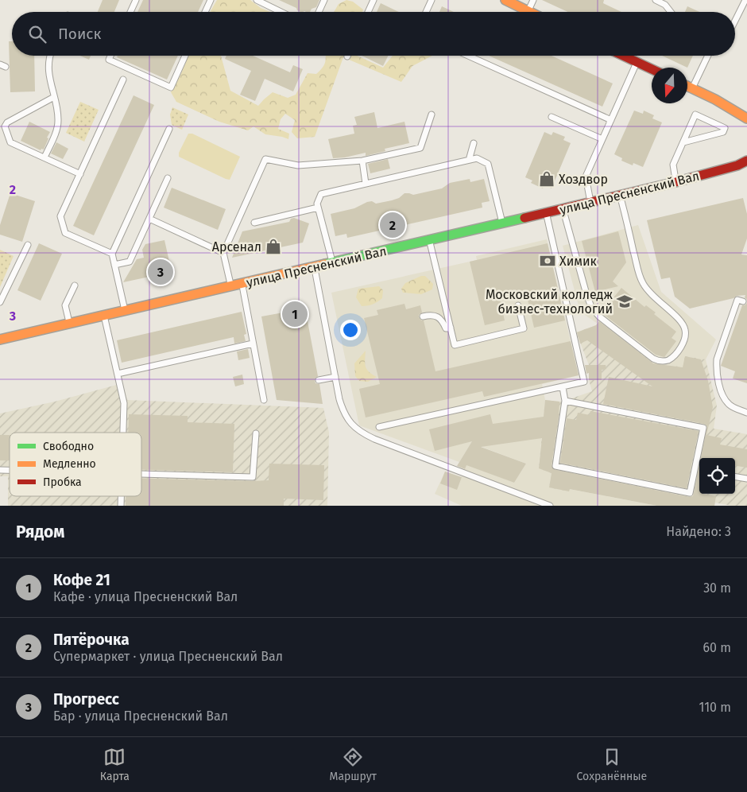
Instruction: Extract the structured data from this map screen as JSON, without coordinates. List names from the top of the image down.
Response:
{
  "streets": {
    "main road": ["улица Пресненский Вал"]
  },
  "places": {
    "shop": ["Хоздвор", "Арсенал"],
    "bank": ["Химик"],
    "school or university": ["Московский колледж бизнес-технологий"]
  },
  "legend": ["Свободно", "Медленно", "Пробка"],
  "north": "bottom",
  "page": {
    "search": "Поиск",
    "pins": ["2", "3", "1"],
    "heading": ["Рядом", "Найдено: 3"],
    "list": [
      {
        "mark": "1",
        "name": "Кофе 21",
        "note": "Кафе · улица Пресненский Вал",
        "value": "30 m"
      },
      {
        "mark": "2",
        "name": "Пятёрочка",
        "note": "Супермаркет · улица Пресненский Вал",
        "value": "60 m"
      },
      {
        "mark": "3",
        "name": "Прогресс",
        "note": "Бар · улица Пресненский Вал",
        "value": "110 m"
      }
    ],
    "nav": ["Карта", "Маршрут", "Сохранённые"]
  },
  "grid": {
    "rows": ["2", "3"]
  }
}
